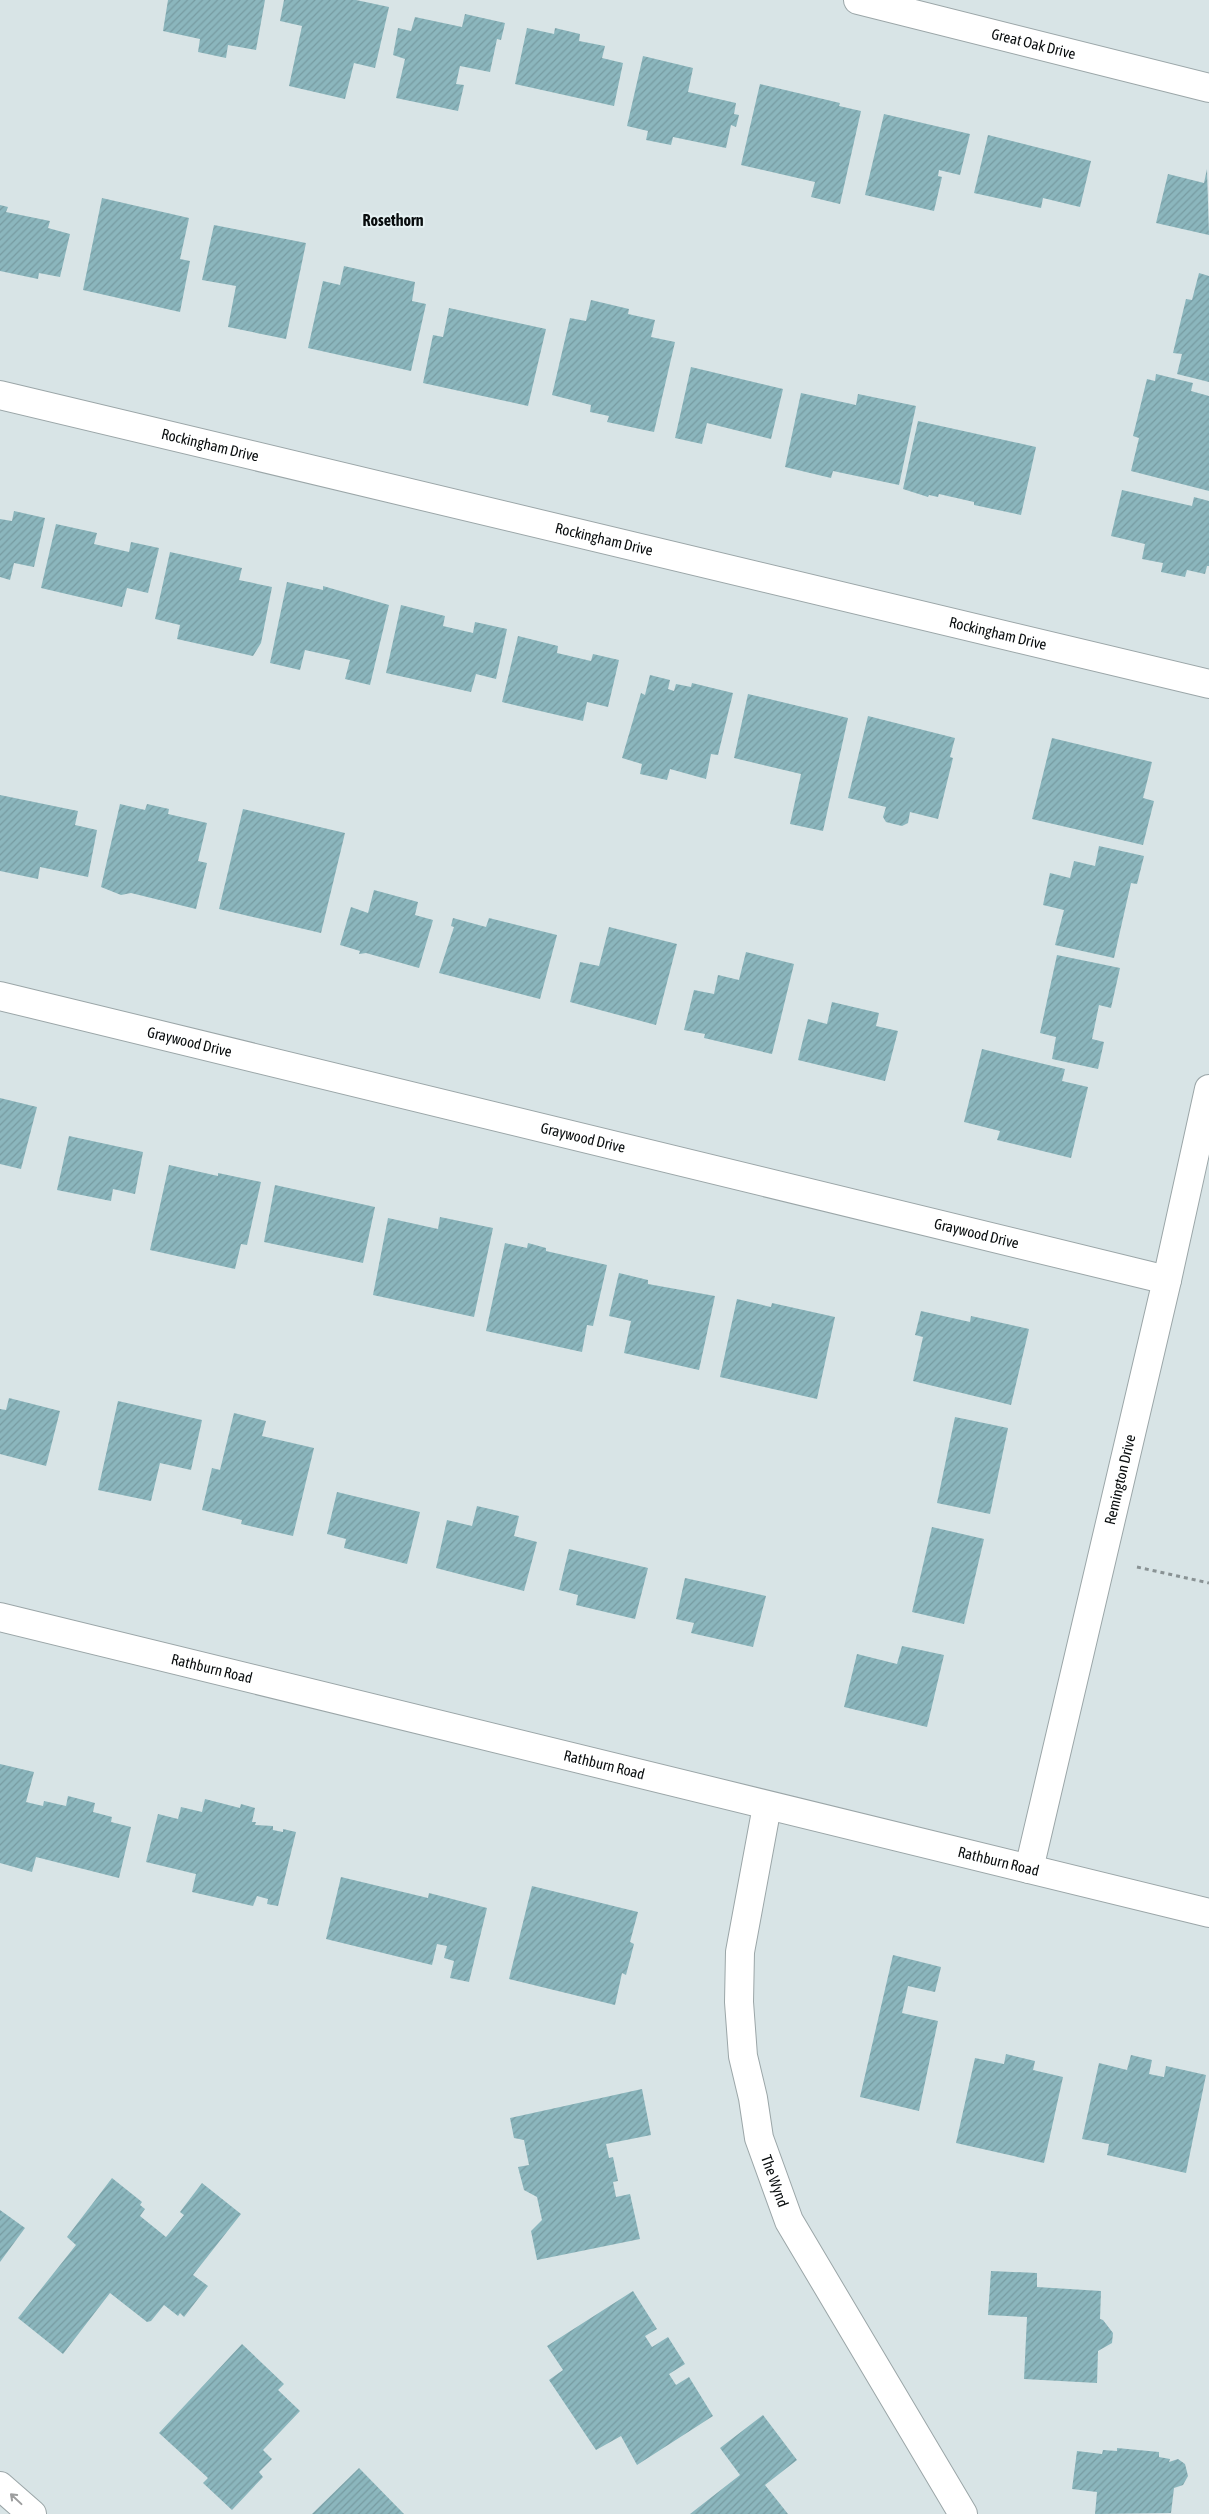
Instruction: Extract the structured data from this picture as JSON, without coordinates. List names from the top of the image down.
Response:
{
  "streets": {
    "street": [
      "Great Oak Drive",
      "Rockingham Drive",
      "Graywood Drive",
      "Remington Drive",
      "Rathburn Road",
      "The Wynd"
    ]
  },
  "crossings": [
    ["Graywood Drive", "Remington Drive"],
    ["Remington Drive", "Rathburn Road"],
    ["Rathburn Road", "The Wynd"]
  ],
  "districts": ["Rosethorn"]
}
